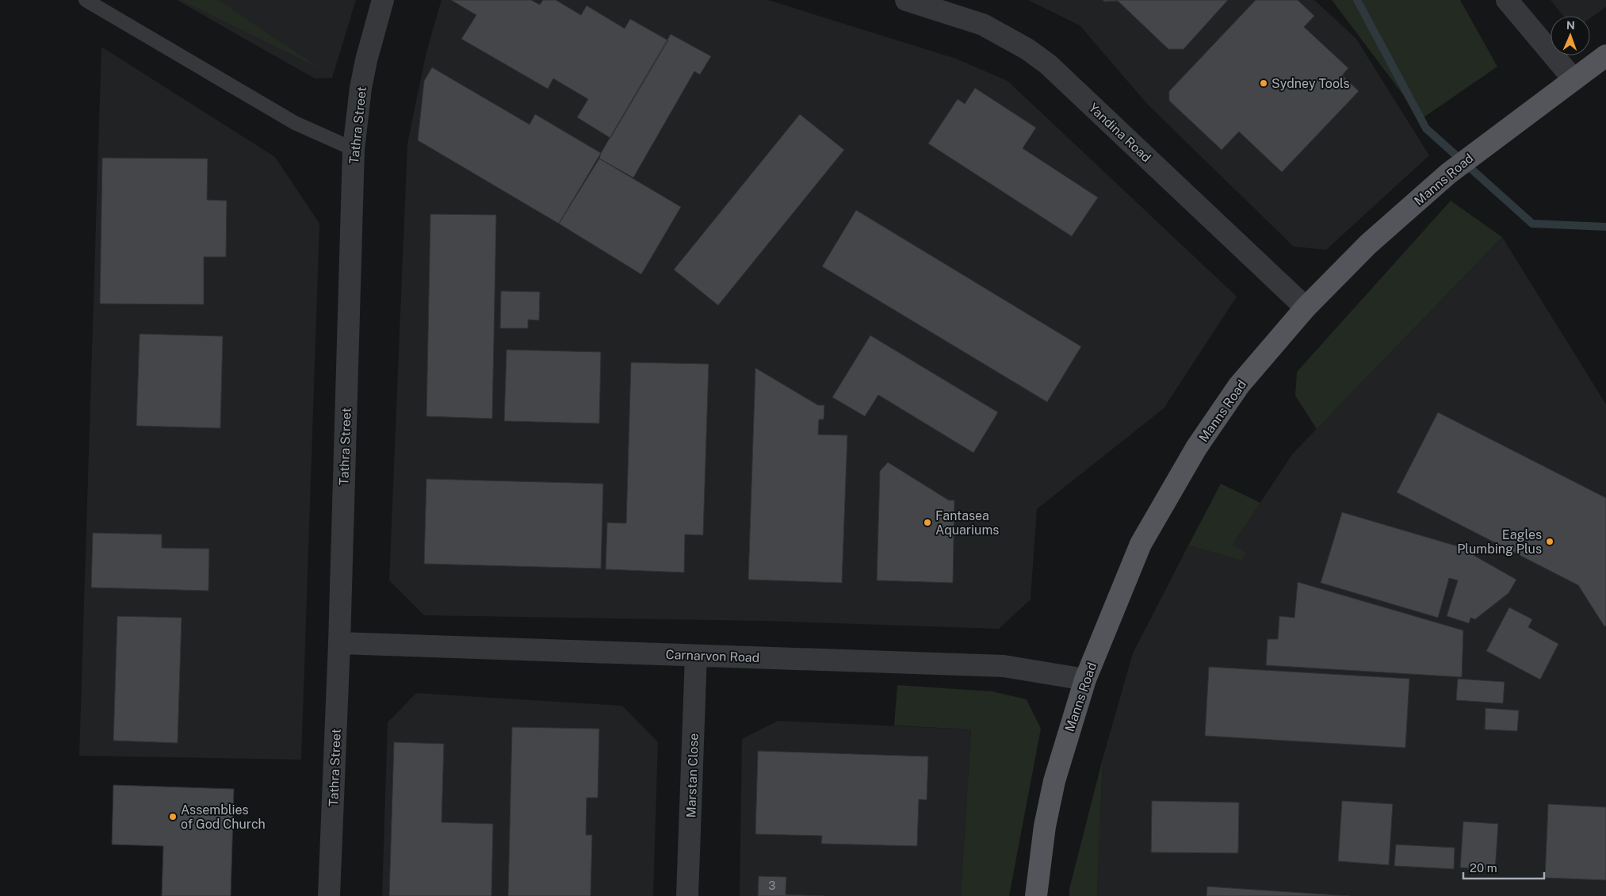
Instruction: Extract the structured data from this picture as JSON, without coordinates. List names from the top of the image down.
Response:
{
  "streets": {
    "main road": ["Manns Road"],
    "street": [
      "Tathra Street",
      "Yandina Road",
      "Carnarvon Road",
      "Marstan Close"
    ]
  },
  "crossings": [
    ["Tathra Street", "Carnarvon Road"],
    ["Yandina Road", "Manns Road"],
    ["Manns Road", "Carnarvon Road"],
    ["Carnarvon Road", "Marstan Close"]
  ],
  "places": [
    "Sydney Tools",
    "Fantasea Aquariums",
    "Eagles Plumbing Plus",
    "Assemblies of God Church"
  ],
  "house_numbers": ["3"],
  "scale_bar": "20 m",
  "north": "top"
}
